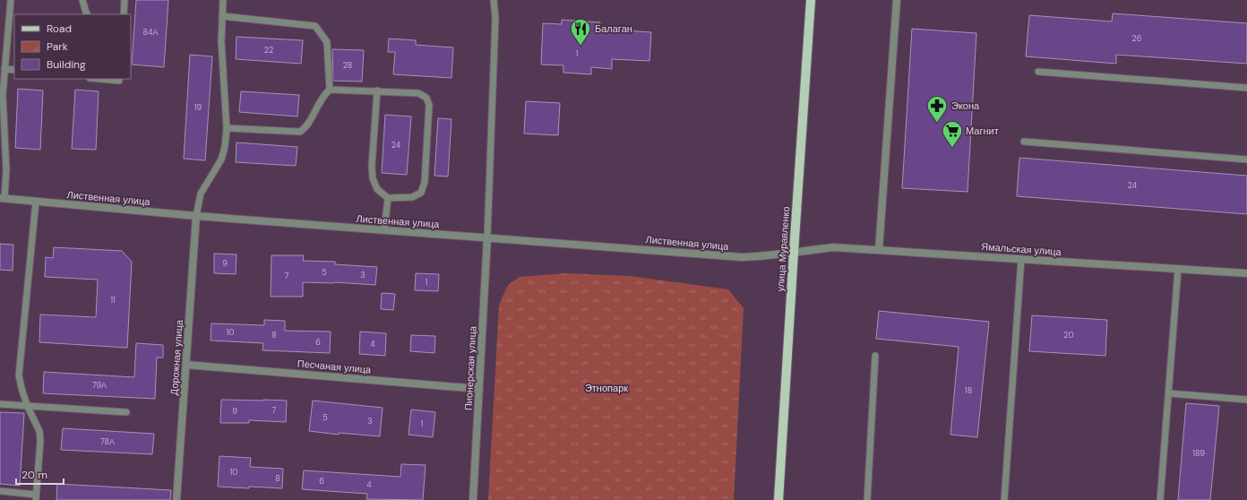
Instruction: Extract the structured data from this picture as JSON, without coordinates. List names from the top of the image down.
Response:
{
  "streets": {
    "main road": ["улица Муравленко"],
    "street": [
      "Лиственная улица",
      "Ямальская улица",
      "Дорожная улица",
      "Песчаная улица",
      "Пионерская улица"
    ]
  },
  "crossings": [
    ["Лиственная улица", "улица Муравленко"],
    ["Лиственная улица", "Ямальская улица"],
    ["Лиственная улица", "Дорожная улица"],
    ["Лиственная улица", "Пионерская улица"],
    ["улица Муравленко", "Ямальская улица"],
    ["Дорожная улица", "Песчаная улица"],
    ["Песчаная улица", "Пионерская улица"]
  ],
  "parks": ["Этнопарк"],
  "places": {
    "restaurant": ["Балаган"],
    "pharmacy": ["Экона"],
    "supermarket": ["Магнит"]
  },
  "house_numbers": [
    "84А",
    "26",
    "22",
    "1",
    "28",
    "19",
    "24",
    "24",
    "9",
    "5",
    "3",
    "7",
    "1",
    "11",
    "10",
    "8",
    "20",
    "6",
    "4",
    "79А",
    "18",
    "7",
    "9",
    "5",
    "3",
    "1",
    "78А",
    "189",
    "10",
    "8",
    "6",
    "4"
  ],
  "legend": ["Road", "Park", "Building"],
  "scale_bar": "20 m"
}
